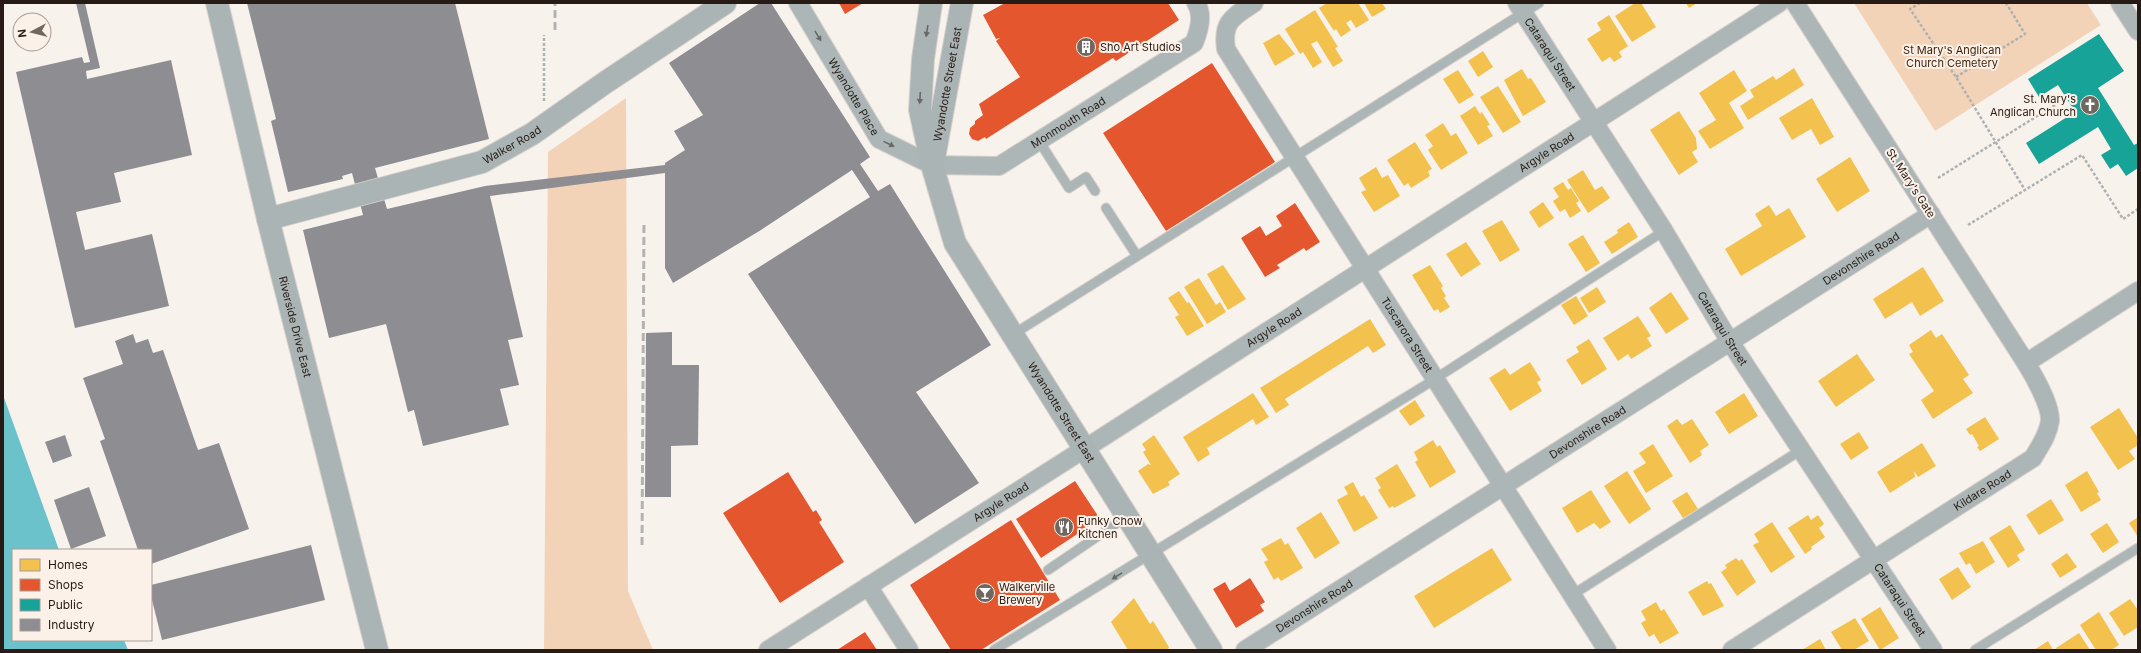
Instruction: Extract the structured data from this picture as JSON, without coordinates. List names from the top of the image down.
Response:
{
  "streets": {
    "main road": ["Wyandotte Street East", "Walker Road", "Riverside Drive East"],
    "street": [
      "Cataraqui Street",
      "Wyandotte Place",
      "Monmouth Road",
      "Argyle Road",
      "St. Mary's Gate",
      "Devonshire Road",
      "Tuscarora Street",
      "Kildare Road"
    ]
  },
  "crossings": [
    ["Cataraqui Street", "Argyle Road"],
    ["Cataraqui Street", "Devonshire Road"],
    ["Cataraqui Street", "Kildare Road"],
    ["Wyandotte Street East", "Wyandotte Place"],
    ["Wyandotte Street East", "Monmouth Road"],
    ["Wyandotte Street East", "Argyle Road"],
    ["Wyandotte Place", "Monmouth Road"],
    ["Walker Road", "Riverside Drive East"],
    ["Argyle Road", "Tuscarora Street"],
    ["St. Mary's Gate", "Devonshire Road"],
    ["St. Mary's Gate", "Kildare Road"],
    ["Devonshire Road", "Tuscarora Street"]
  ],
  "one_way": ["Wyandotte Place"],
  "parks": ["St Mary's Anglican Church Cemetery"],
  "places": {
    "building": ["Sho Art Studios"],
    "church": ["St. Mary's Anglican Church"],
    "restaurant": ["Funky Chow Kitchen"],
    "bar": ["Walkerville Brewery"]
  },
  "legend": [
    "Homes",
    "Shops",
    "Public",
    "Industry"
  ],
  "north": "left"
}
